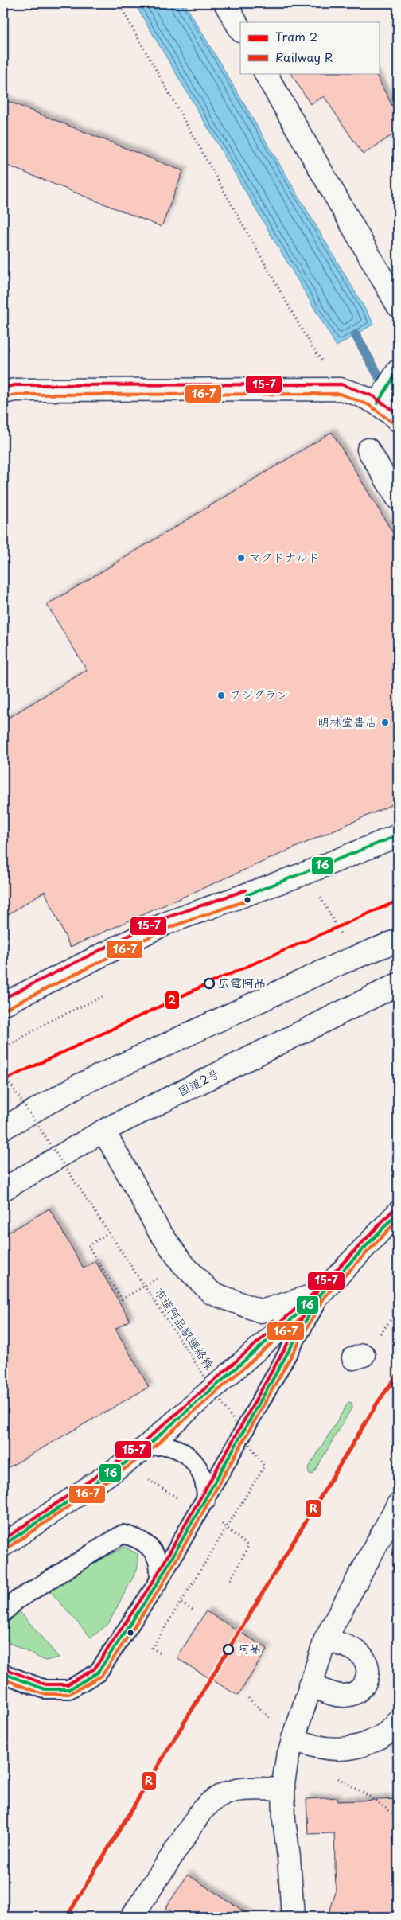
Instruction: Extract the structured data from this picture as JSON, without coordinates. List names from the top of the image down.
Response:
{
  "streets": {
    "main road": ["国道2号"],
    "path": ["市道阿品駅連絡線"]
  },
  "places": [
    "マクドナルド",
    "フジグラン",
    "明林堂書店",
    "広電阿品",
    "阿品"
  ],
  "lines": [
    "transit line 16",
    "transit line 15-7",
    "transit line 16-7",
    "tram line 2",
    "rail line R"
  ],
  "legend": ["Tram 2", "Railway R"]
}
